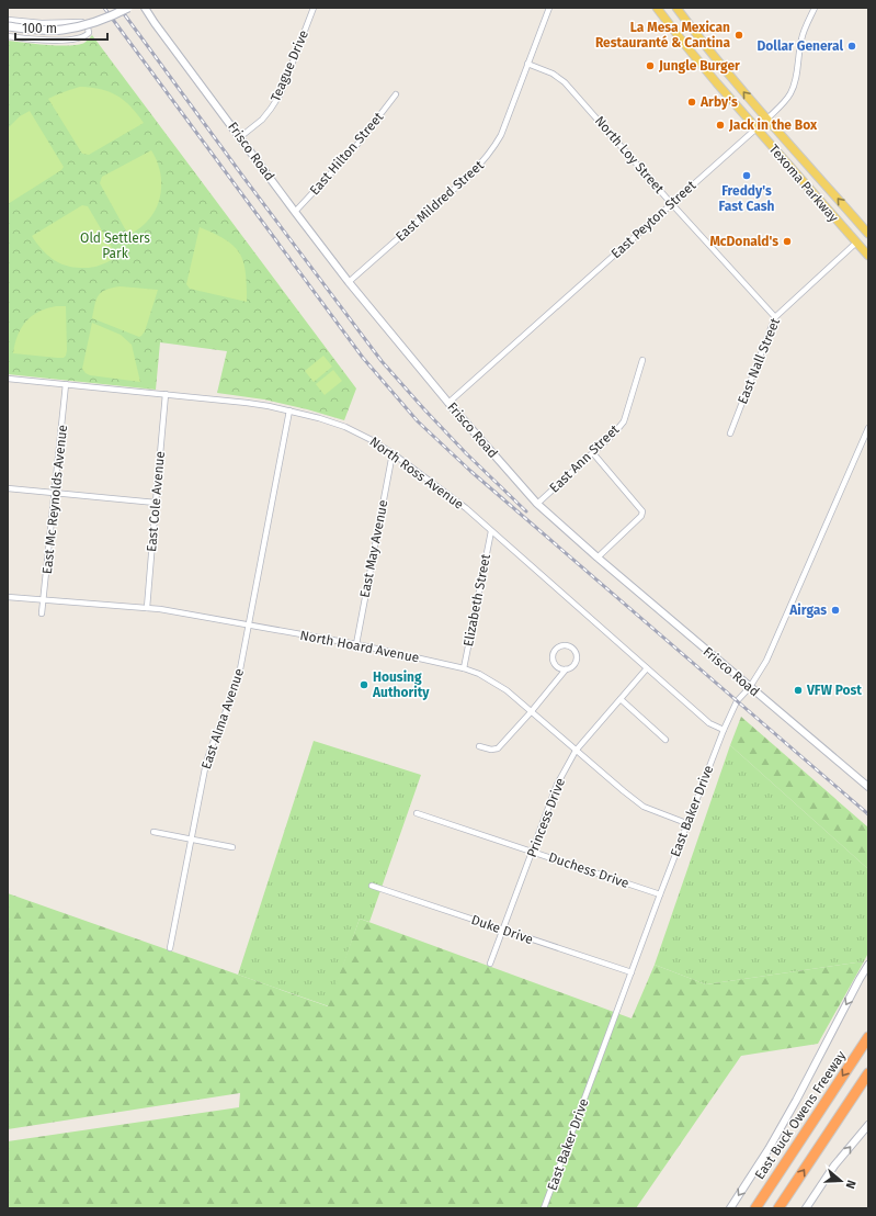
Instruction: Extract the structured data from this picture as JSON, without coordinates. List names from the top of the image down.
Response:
{
  "streets": {
    "highway": ["East Buck Owens Freeway"],
    "main road": ["Texoma Parkway"],
    "street": [
      "Teague Drive",
      "Frisco Road",
      "East Hilton Street",
      "North Loy Street",
      "East Mildred Street",
      "East Peyton Street",
      "East Nall Street",
      "East Ann Street",
      "North Ross Avenue",
      "East Mc Reynolds Avenue",
      "East Cole Avenue",
      "East May Avenue",
      "Elizabeth Street",
      "North Hoard Avenue",
      "East Alma Avenue",
      "East Baker Drive",
      "Princess Drive",
      "Duchess Drive",
      "Duke Drive"
    ]
  },
  "crossings": [
    ["Teague Drive", "Frisco Road"],
    ["Frisco Road", "East Hilton Street"],
    ["Frisco Road", "East Mildred Street"],
    ["Frisco Road", "East Peyton Street"],
    ["Frisco Road", "East Ann Street"],
    ["Frisco Road", "East Baker Drive"],
    ["North Loy Street", "East Mildred Street"],
    ["North Loy Street", "East Peyton Street"],
    ["North Loy Street", "East Nall Street"],
    ["Texoma Parkway", "East Peyton Street"],
    ["Texoma Parkway", "East Nall Street"],
    ["North Ross Avenue", "East Mc Reynolds Avenue"],
    ["North Ross Avenue", "East Cole Avenue"],
    ["North Ross Avenue", "East May Avenue"],
    ["North Ross Avenue", "Elizabeth Street"],
    ["North Ross Avenue", "East Alma Avenue"],
    ["North Ross Avenue", "East Baker Drive"],
    ["North Ross Avenue", "Princess Drive"],
    ["East Mc Reynolds Avenue", "North Hoard Avenue"],
    ["East Cole Avenue", "North Hoard Avenue"],
    ["East May Avenue", "North Hoard Avenue"],
    ["Elizabeth Street", "North Hoard Avenue"],
    ["North Hoard Avenue", "East Alma Avenue"],
    ["North Hoard Avenue", "East Baker Drive"],
    ["North Hoard Avenue", "Princess Drive"],
    ["East Baker Drive", "Duchess Drive"],
    ["East Baker Drive", "Duke Drive"],
    ["Princess Drive", "Duchess Drive"],
    ["Princess Drive", "Duke Drive"]
  ],
  "parks": ["Old Settlers Park"],
  "places": [
    "La Mesa Mexican Restauranté & Cantina",
    "Dollar General",
    "Jungle Burger",
    "Arby's",
    "Jack in the Box",
    "Freddy's Fast Cash",
    "McDonald's",
    "Airgas",
    "Housing Authority",
    "VFW Post"
  ],
  "scale_bar": "100 m",
  "north": "right"
}
